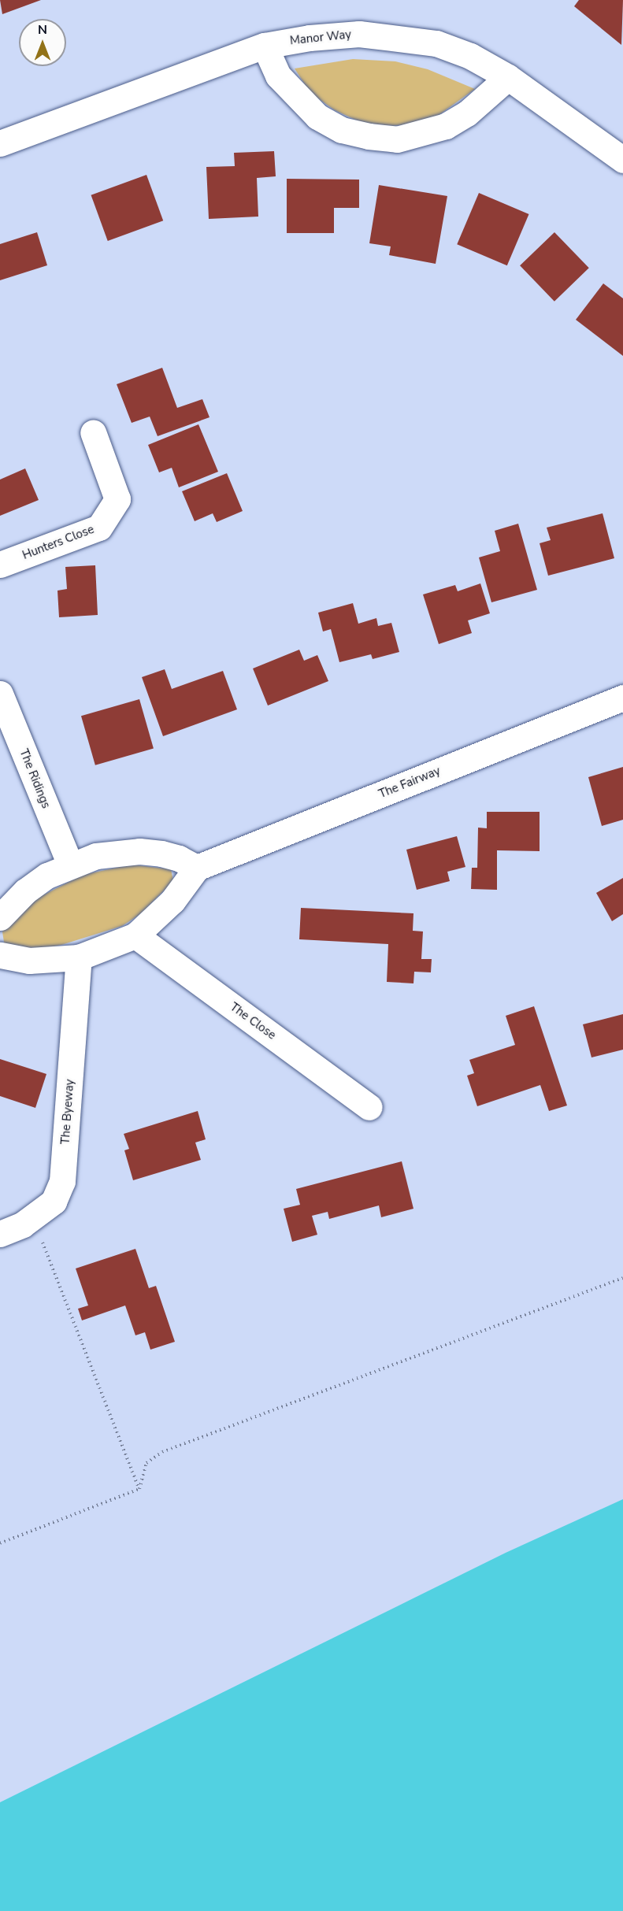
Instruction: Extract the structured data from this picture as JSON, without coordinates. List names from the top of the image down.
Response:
{
  "streets": {
    "street": [
      "Manor Way",
      "Hunters Close",
      "The Ridings",
      "The Fairway",
      "The Close",
      "The Byeway"
    ]
  },
  "north": "top"
}
